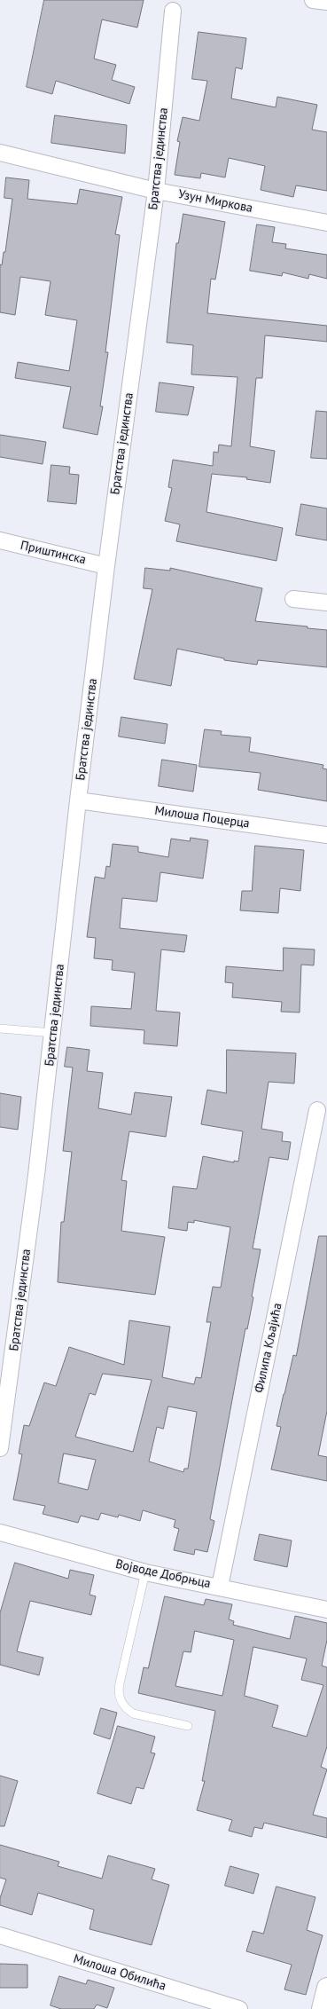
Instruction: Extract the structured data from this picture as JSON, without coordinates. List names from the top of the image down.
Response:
{
  "streets": {
    "street": [
      "Братства јединства",
      "Узун Миркова",
      "Приштинска",
      "Милоша Поцерца",
      "Филипа Кљајића",
      "Војводе Добрњца",
      "Милоша Обилића"
    ]
  },
  "crossings": [
    ["Братства јединства", "Узун Миркова"],
    ["Братства јединства", "Приштинска"],
    ["Братства јединства", "Милоша Поцерца"],
    ["Филипа Кљајића", "Војводе Добрњца"]
  ]
}
